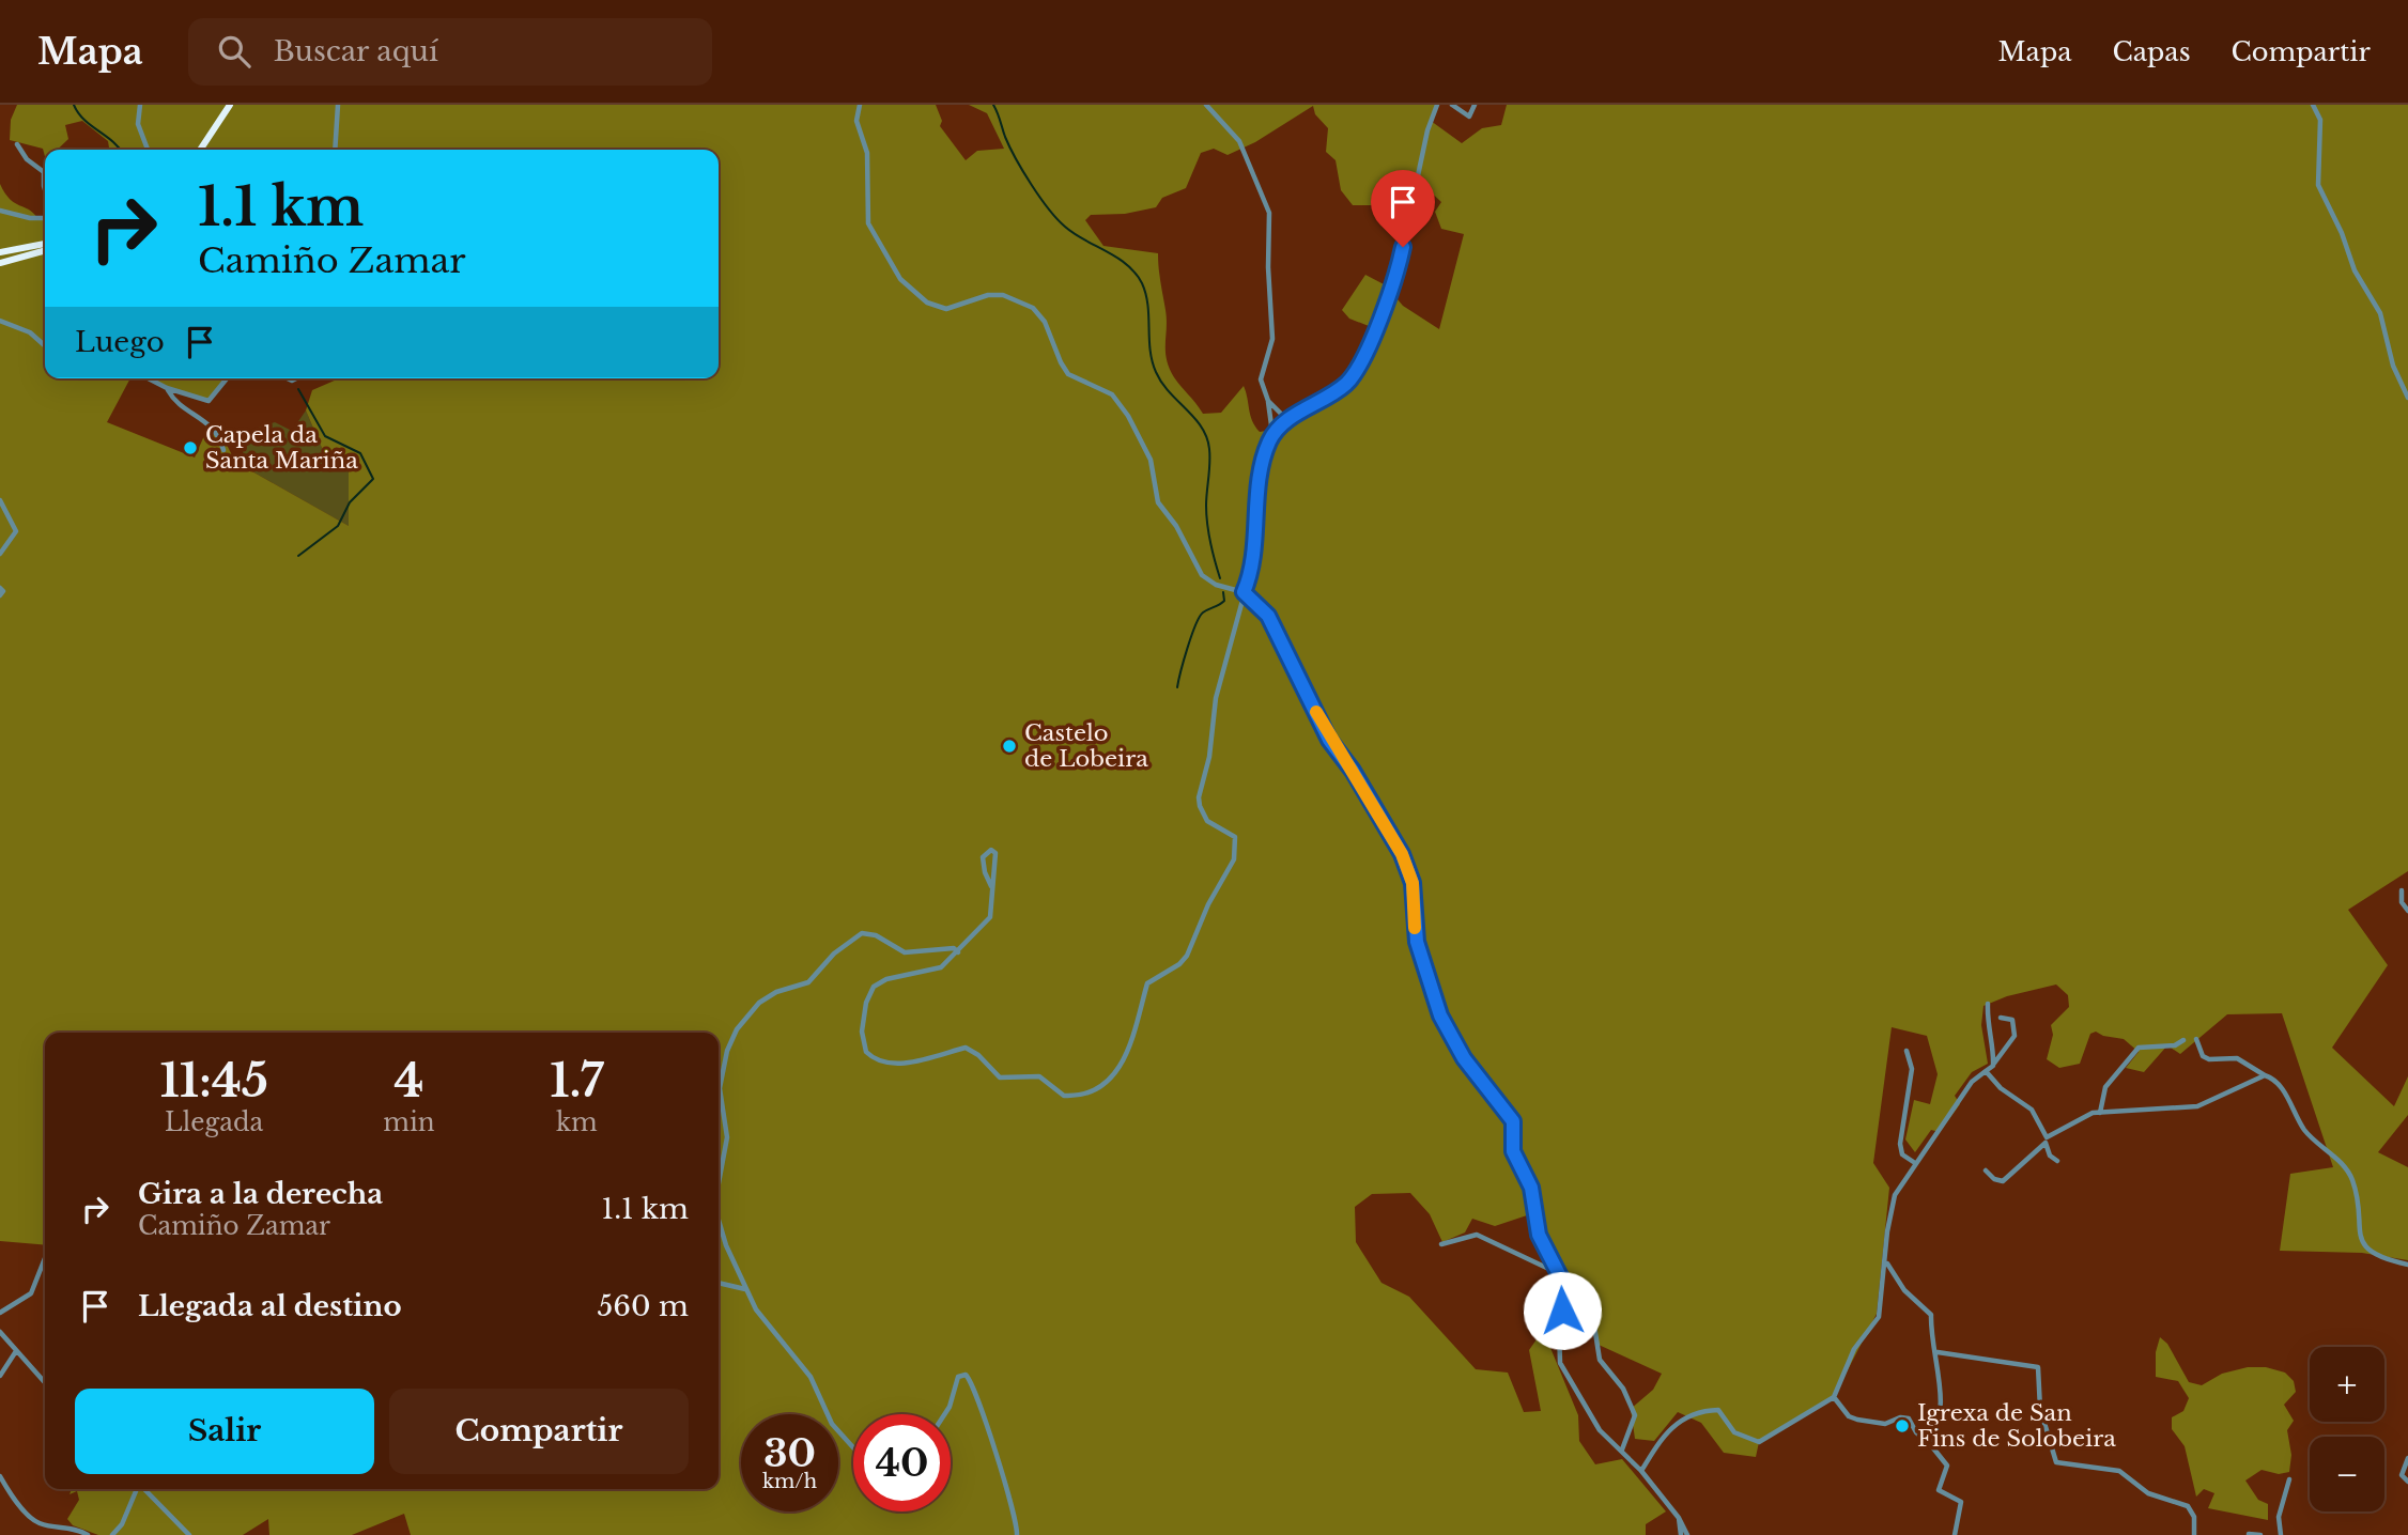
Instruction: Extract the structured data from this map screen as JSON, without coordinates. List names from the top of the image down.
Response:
{
  "places": ["Capela da Santa Mariña", "Castelo de Lobeira", "Igrexa de San Fins de Solobeira"],
  "page": {
    "header": "Mapa",
    "search": "Buscar aquí",
    "nav": ["Mapa", "Capas", "Compartir"],
    "turn": ["1.1 km", "Camiño Zamar"],
    "then": "Luego",
    "eta": [
      "11:45",
      "Llegada",
      "4",
      "min",
      "1.7",
      "km"
    ],
    "list": [
      {
        "name": "Gira a la derecha",
        "note": "Camiño Zamar",
        "value": "1.1 km"
      },
      {
        "name": "Llegada al destino",
        "value": "560 m"
      }
    ],
    "map_buttons": ["+", "−"],
    "buttons": ["Salir", "Compartir"],
    "speed": "30 km/h",
    "limit": "40"
  }
}
